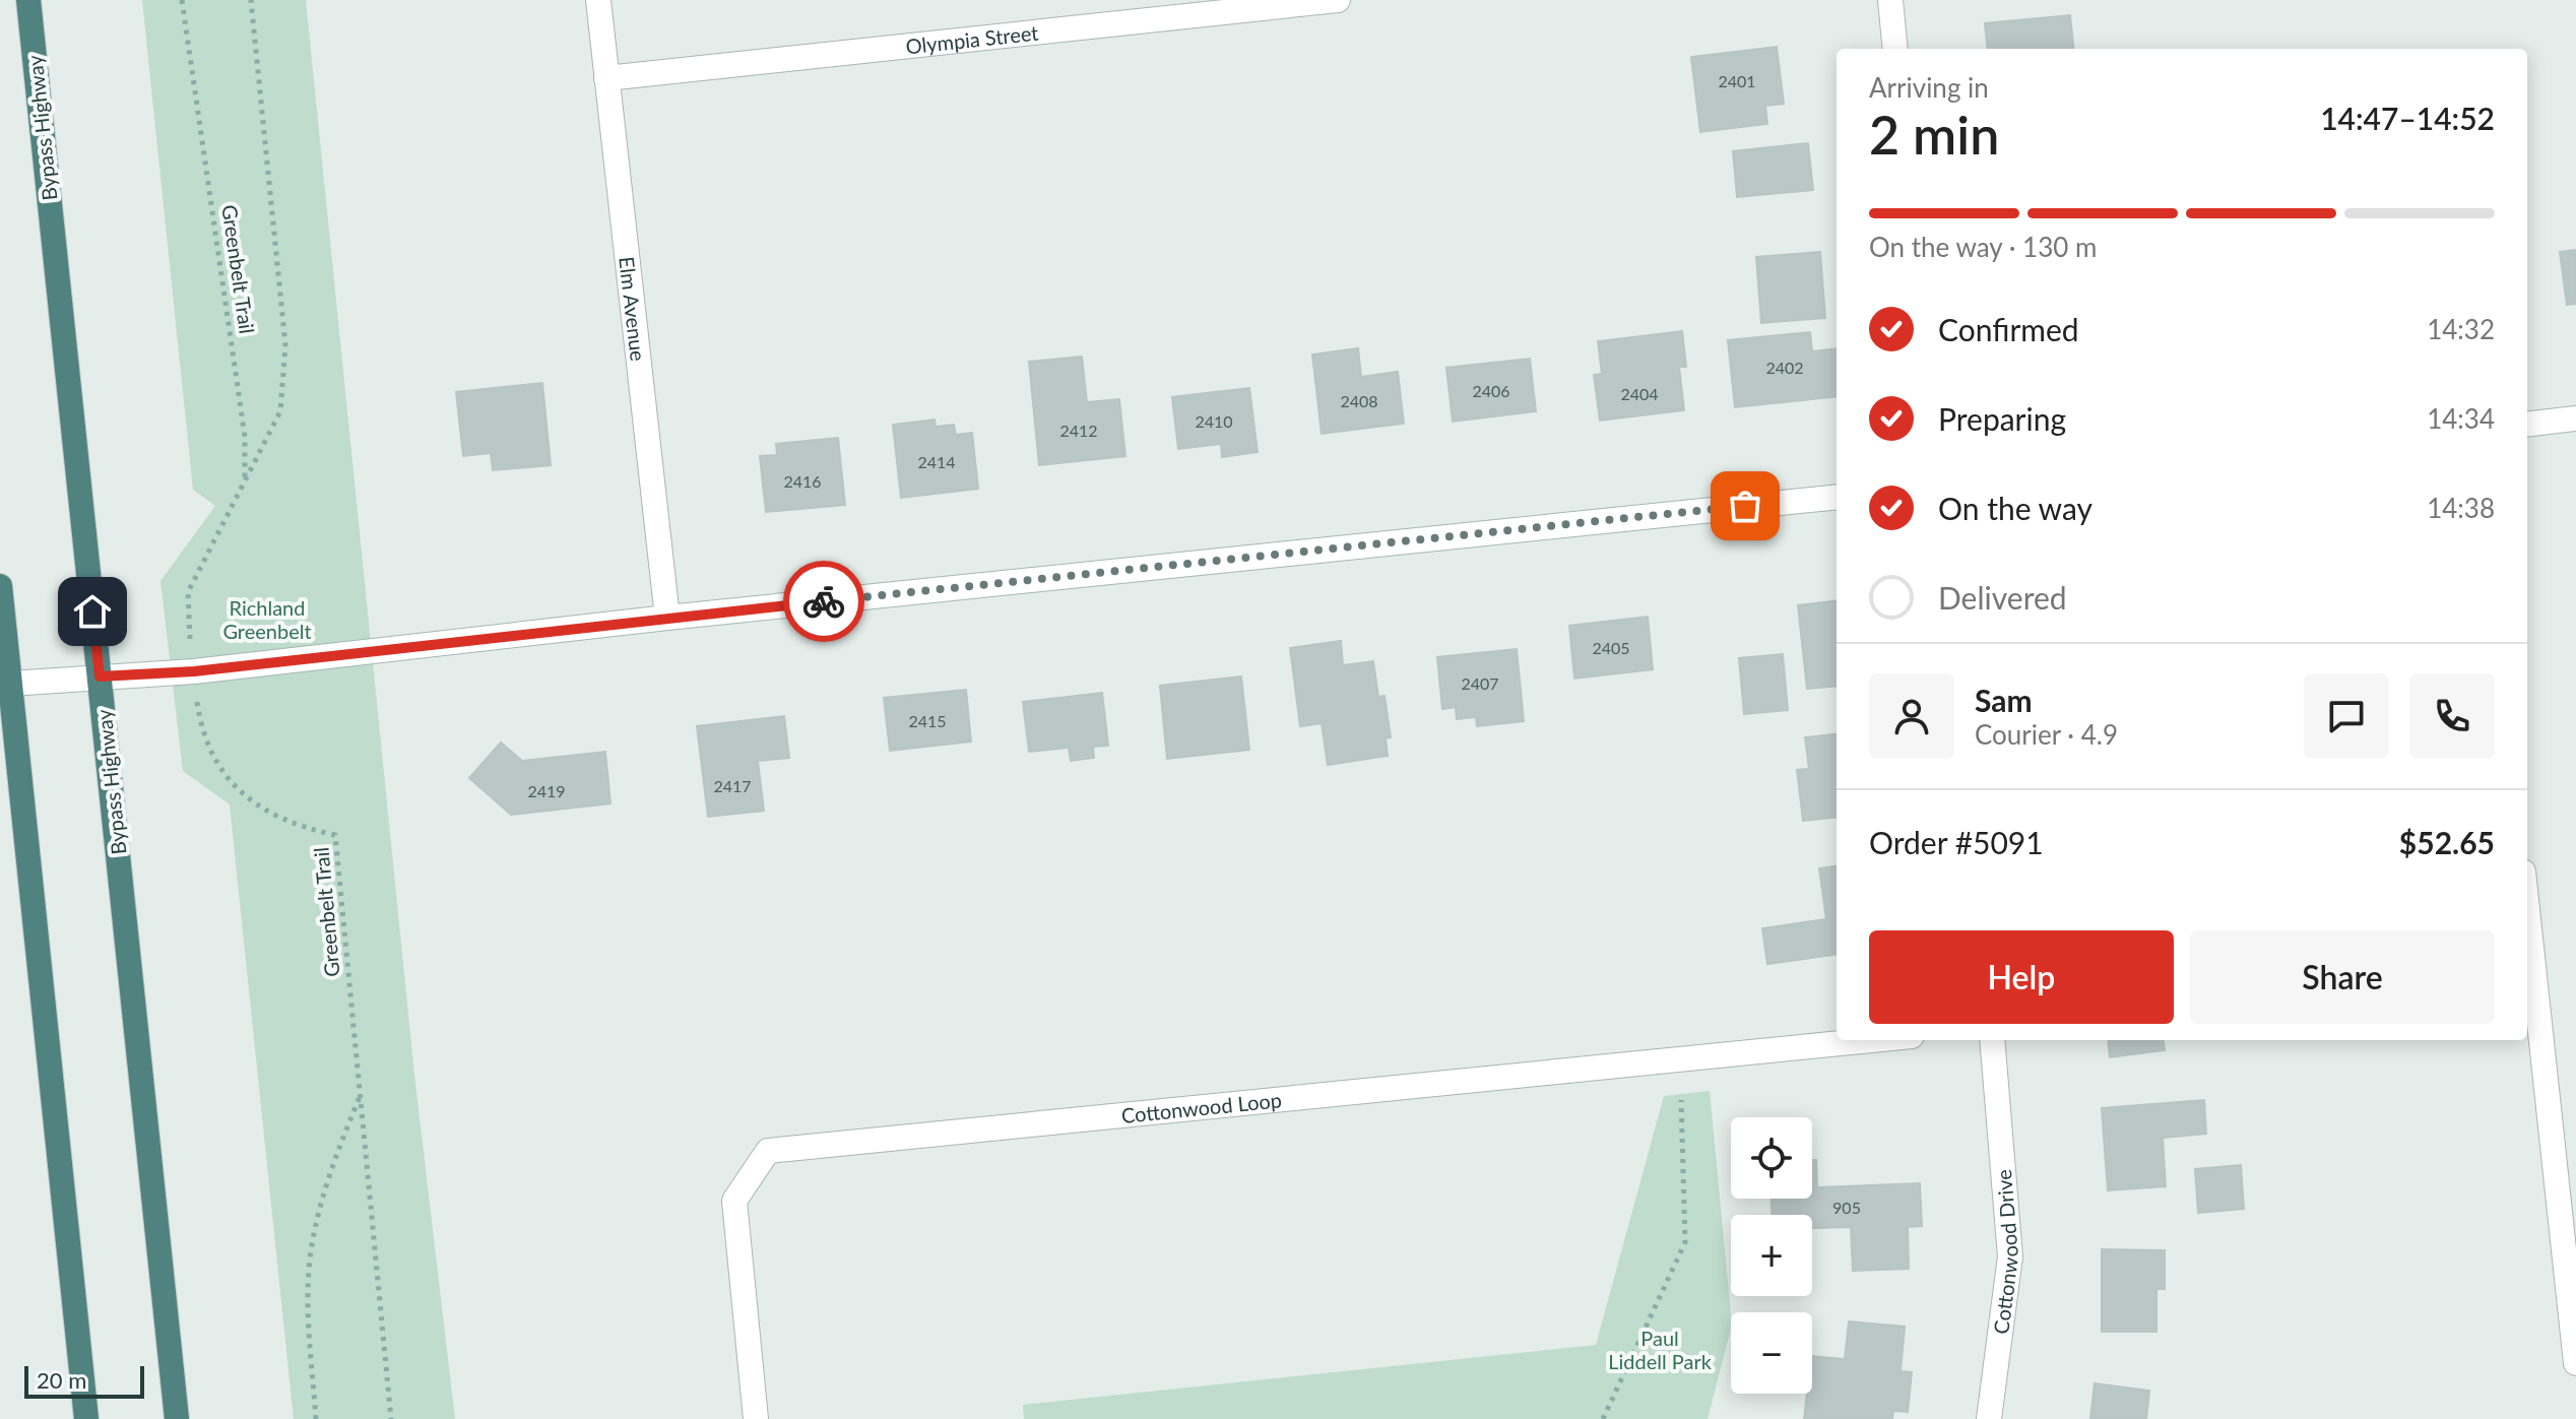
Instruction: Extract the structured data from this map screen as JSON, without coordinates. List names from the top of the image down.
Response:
{
  "streets": {
    "highway": ["Bypass Highway"],
    "street": [
      "Olympia Street",
      "Elm Avenue",
      "Cottonwood Loop",
      "Cottonwood Drive"
    ],
    "path": ["Greenbelt Trail"]
  },
  "crossings": [
    ["Olympia Street", "Elm Avenue"]
  ],
  "parks": ["Richland Greenbelt", "Paul Liddell Park"],
  "house_numbers": [
    "2401",
    "2402",
    "2406",
    "2404",
    "2408",
    "2410",
    "2412",
    "2414",
    "2416",
    "2405",
    "2407",
    "2415",
    "2417",
    "2419",
    "905"
  ],
  "scale_bar": "20 m",
  "page": {
    "heading": ["2 min", "Arriving in", "14:47–14:52"],
    "panel": [
      "Sam",
      "Courier · 4.9",
      "Order #5091",
      "$52.65"
    ],
    "bar": "On the way · 130 m",
    "list": [
      ["Confirmed", "14:32"],
      ["Preparing", "14:34"],
      ["On the way", "14:38"],
      "Delivered"
    ],
    "buttons": ["Help", "Share"],
    "map_buttons": ["+", "−"],
    "scale": "20 m"
  }
}
